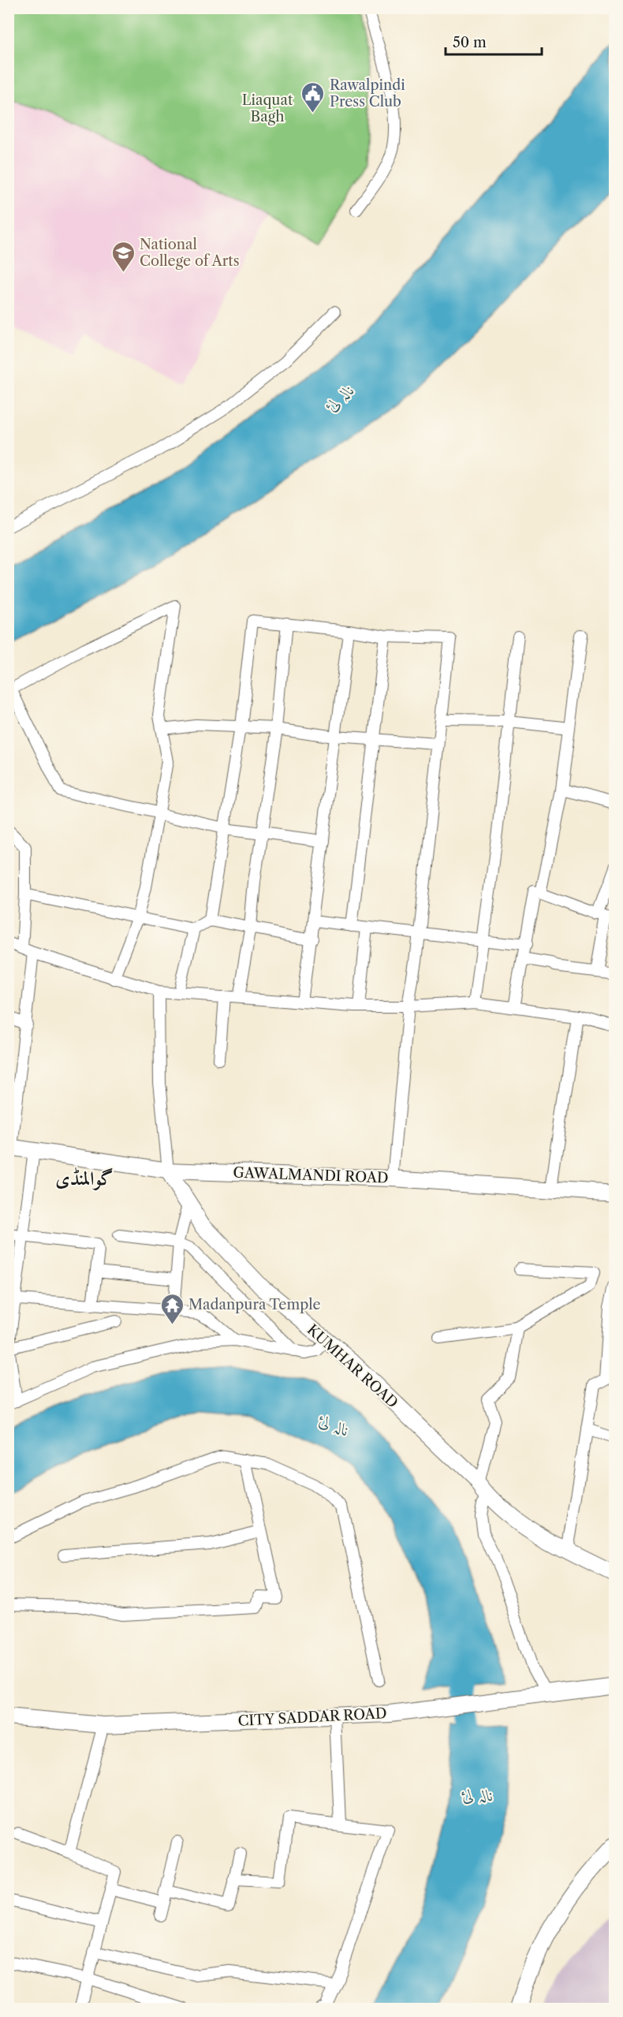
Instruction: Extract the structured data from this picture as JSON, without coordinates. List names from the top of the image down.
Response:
{
  "streets": {
    "street": ["GAWALMANDI ROAD", "KUMHAR ROAD", "CITY SADDAR ROAD"]
  },
  "crossings": [
    ["GAWALMANDI ROAD", "KUMHAR ROAD"]
  ],
  "districts": ["گوالمنڈی"],
  "water": ["نالہ لئ"],
  "parks": ["Liaquat Bagh"],
  "places": {
    "public building": ["Rawalpindi Press Club"],
    "school or university": ["National College of Arts"],
    "temple": ["Madanpura Temple"]
  },
  "scale_bar": "50 m"
}
